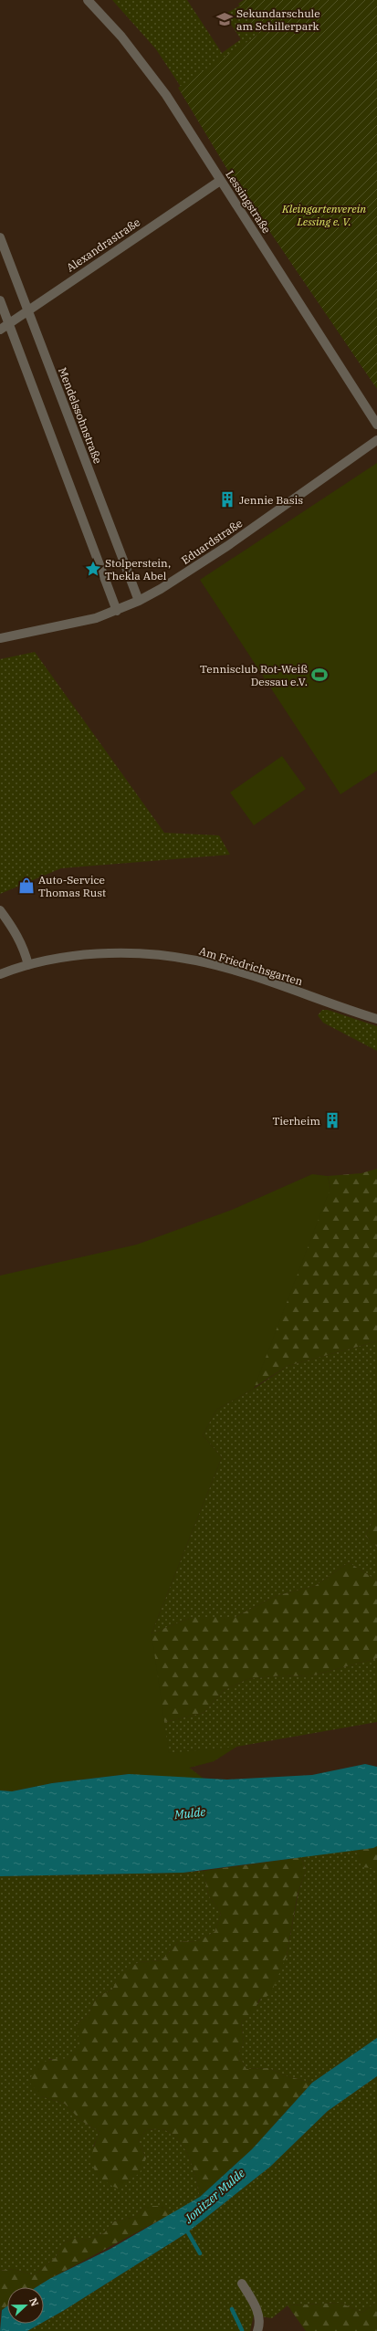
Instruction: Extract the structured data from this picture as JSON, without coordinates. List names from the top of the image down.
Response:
{
  "streets": {
    "street": [
      "Lessingstraße",
      "Alexandrastraße",
      "Mendelssohnstraße",
      "Eduardstraße",
      "Am Friedrichsgarten"
    ]
  },
  "crossings": [
    ["Lessingstraße", "Alexandrastraße"],
    ["Alexandrastraße", "Mendelssohnstraße"],
    ["Mendelssohnstraße", "Eduardstraße"]
  ],
  "water": ["Mulde", "Jonitzer Mulde"],
  "parks": ["Kleingartenverein Lessing e. V."],
  "places": {
    "school or university": ["Sekundarschule am Schillerpark"],
    "building": ["Jennie Basis", "Tierheim"],
    "place": ["Stolperstein, Thekla Abel"],
    "sports": ["Tennisclub Rot-Weiß Dessau e.V."],
    "shop": ["Auto-Service Thomas Rust"]
  },
  "north": "right"
}
